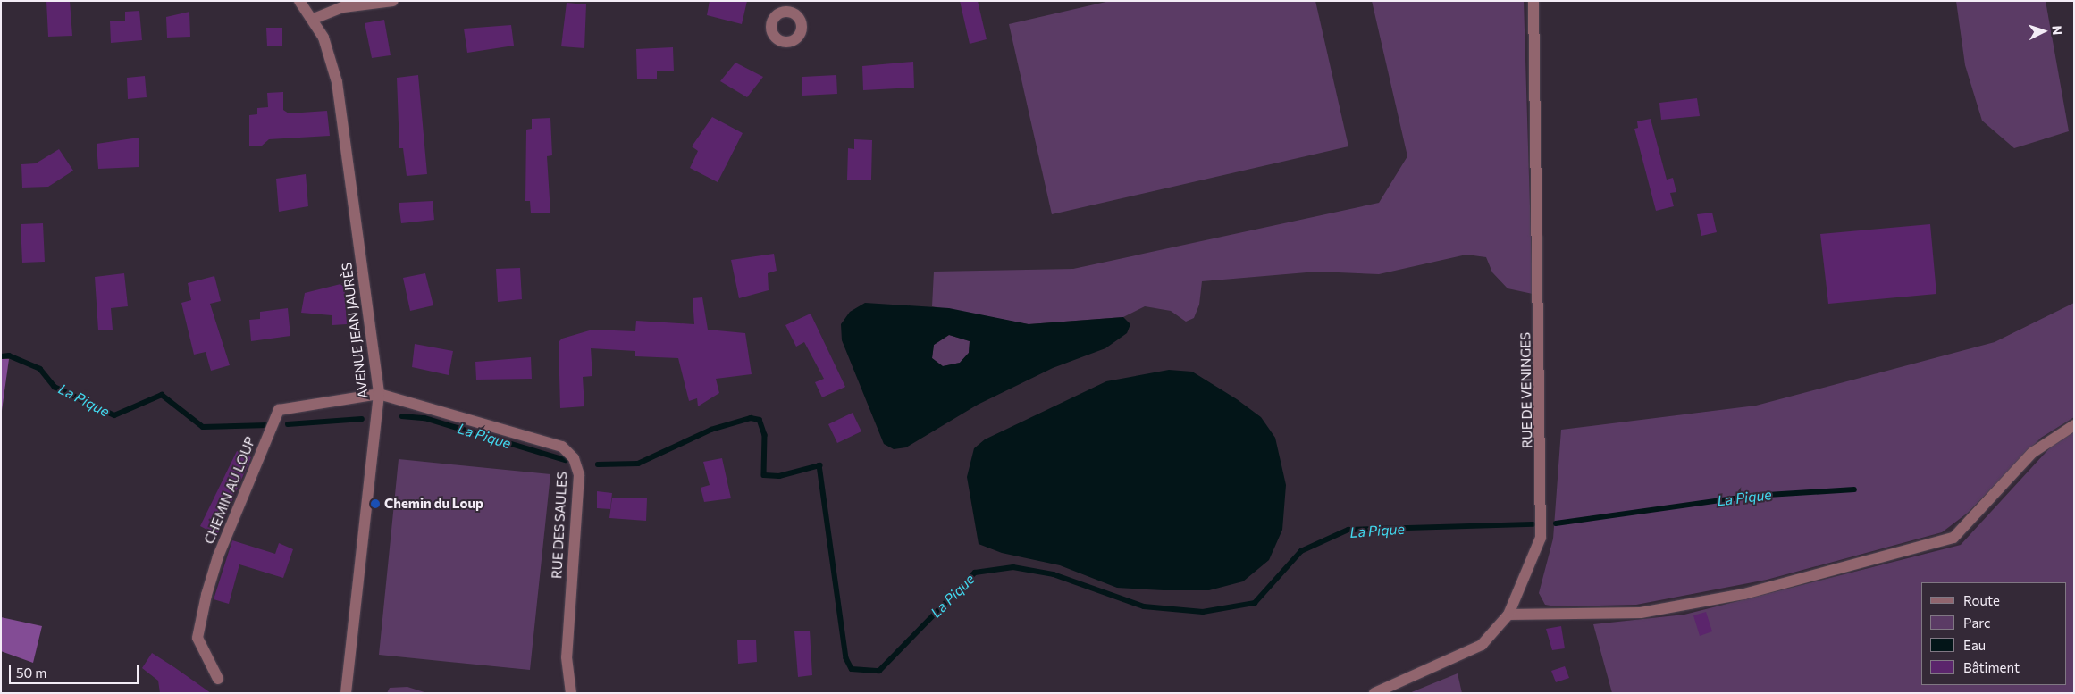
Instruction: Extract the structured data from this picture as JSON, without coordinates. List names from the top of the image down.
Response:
{
  "streets": {
    "street": [
      "AVENUE JEAN JAURÈS",
      "RUE DE VENINGES",
      "CHEMIN AU LOUP",
      "RUE DES SAULES"
    ]
  },
  "crossings": [
    ["AVENUE JEAN JAURÈS", "CHEMIN AU LOUP"],
    ["AVENUE JEAN JAURÈS", "RUE DES SAULES"],
    ["CHEMIN AU LOUP", "RUE DES SAULES"]
  ],
  "water": ["La Pique"],
  "places": ["Chemin du Loup"],
  "legend": [
    "Route",
    "Parc",
    "Eau",
    "Bâtiment"
  ],
  "scale_bar": "50 m",
  "north": "right"
}
